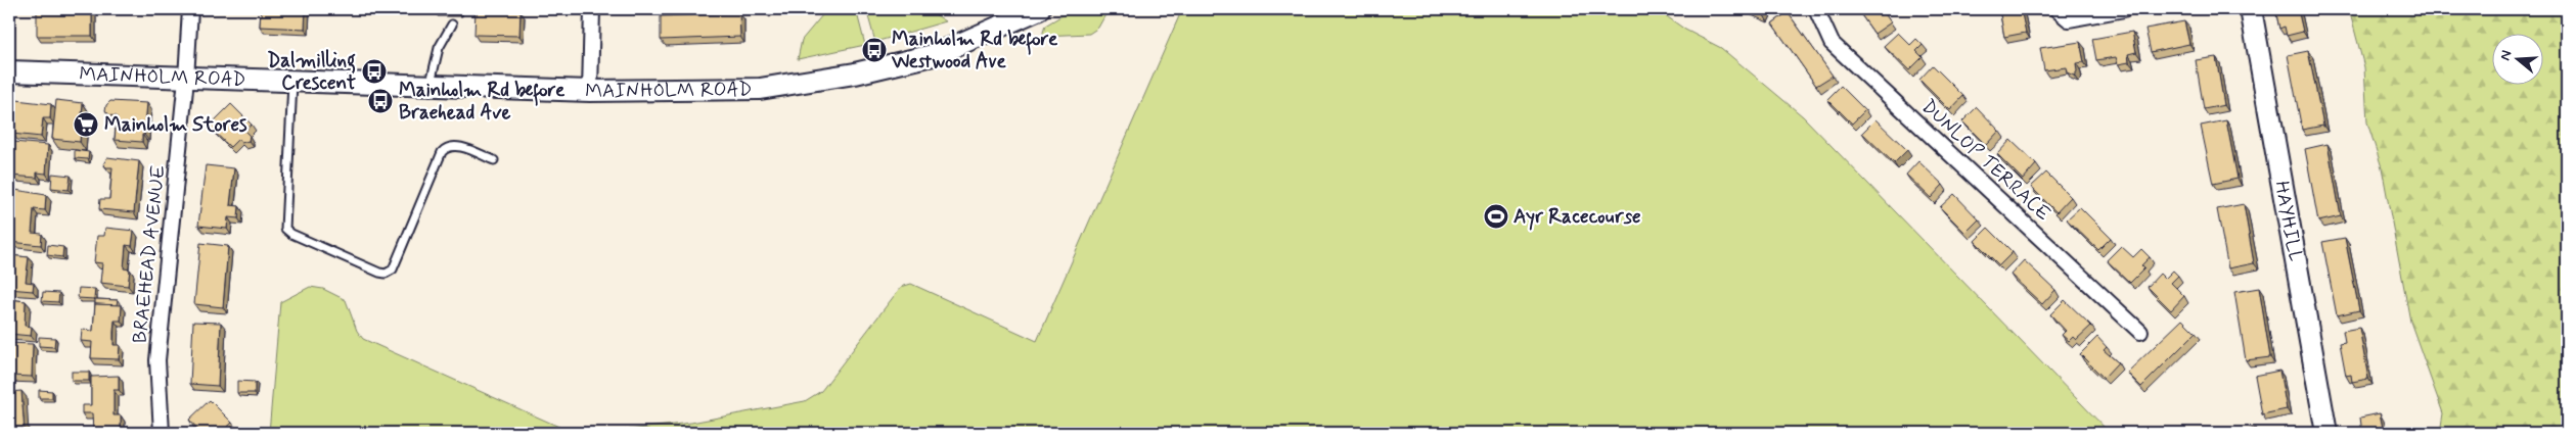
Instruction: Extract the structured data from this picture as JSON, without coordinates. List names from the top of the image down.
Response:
{
  "streets": {
    "street": [
      "MAINHOLM ROAD",
      "DUNLOP TERRACE",
      "HAYHILL",
      "BRAEHEAD AVENUE"
    ]
  },
  "crossings": [
    ["MAINHOLM ROAD", "BRAEHEAD AVENUE"]
  ],
  "places": {
    "bus stop": ["Mainholm Rd before Westwood Ave", "Dalmilling Crescent", "Mainholm Rd before Braehead Ave"],
    "supermarket": ["Mainholm Stores"],
    "sports": ["Ayr Racecourse"]
  },
  "north": "left"
}
